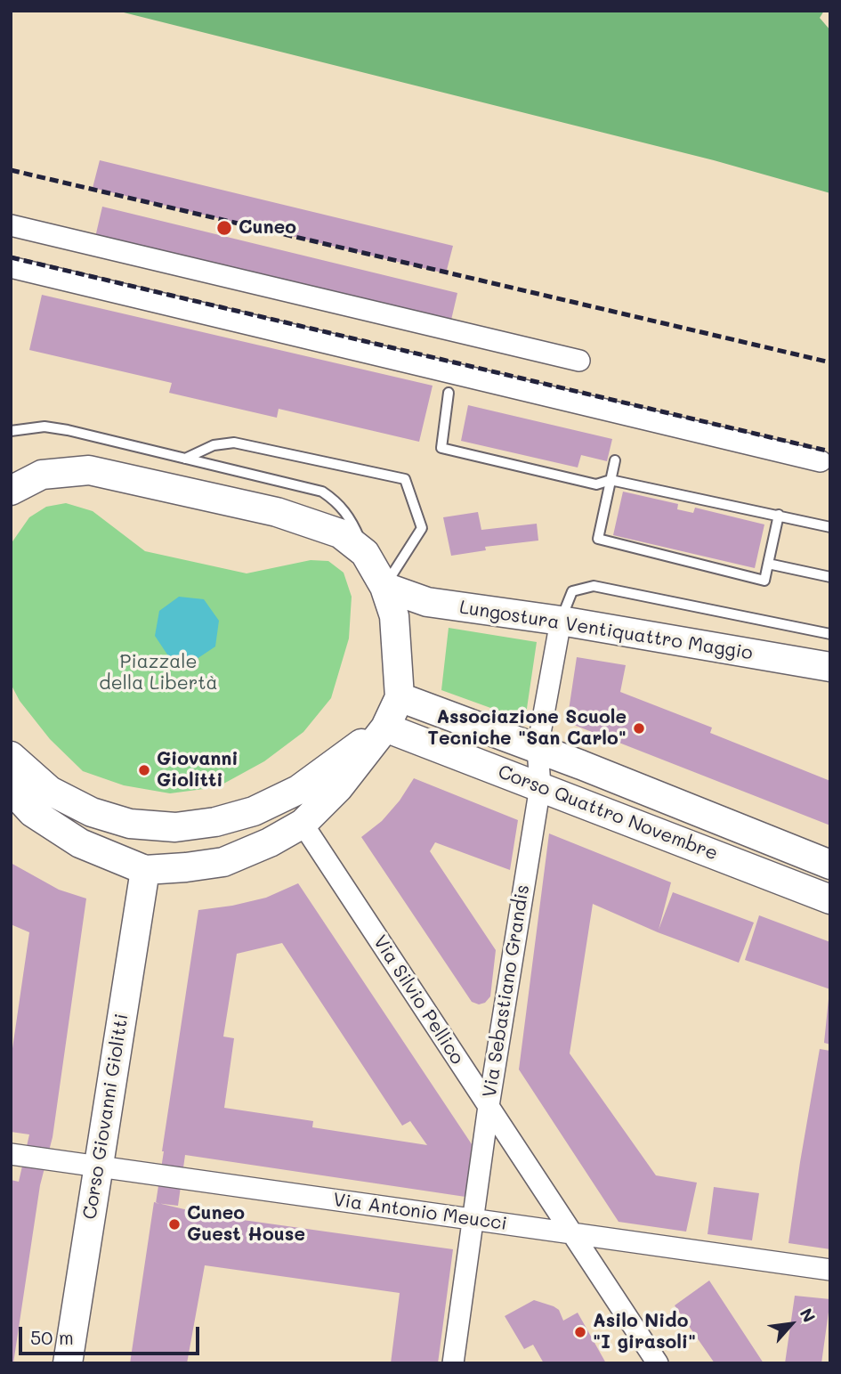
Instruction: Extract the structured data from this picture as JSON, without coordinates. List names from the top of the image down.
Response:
{
  "streets": {
    "main road": ["Lungostura Ventiquattro Maggio", "Corso Quattro Novembre", "Corso Giovanni Giolitti"],
    "street": ["Via Sebastiano Grandis", "Via Silvio Pellico", "Via Antonio Meucci"]
  },
  "crossings": [
    ["Lungostura Ventiquattro Maggio", "Via Sebastiano Grandis"],
    ["Corso Quattro Novembre", "Via Sebastiano Grandis"],
    ["Via Sebastiano Grandis", "Via Silvio Pellico"],
    ["Via Sebastiano Grandis", "Via Antonio Meucci"],
    ["Via Silvio Pellico", "Via Antonio Meucci"],
    ["Corso Giovanni Giolitti", "Via Antonio Meucci"]
  ],
  "parks": ["Piazzale della Libertà"],
  "places": [
    "Cuneo",
    "Associazione Scuole Tecniche \"San Carlo\"",
    "Giovanni Giolitti",
    "Cuneo Guest House",
    "Asilo Nido \"I girasoli\""
  ],
  "scale_bar": "50 m",
  "north": "top right"
}
